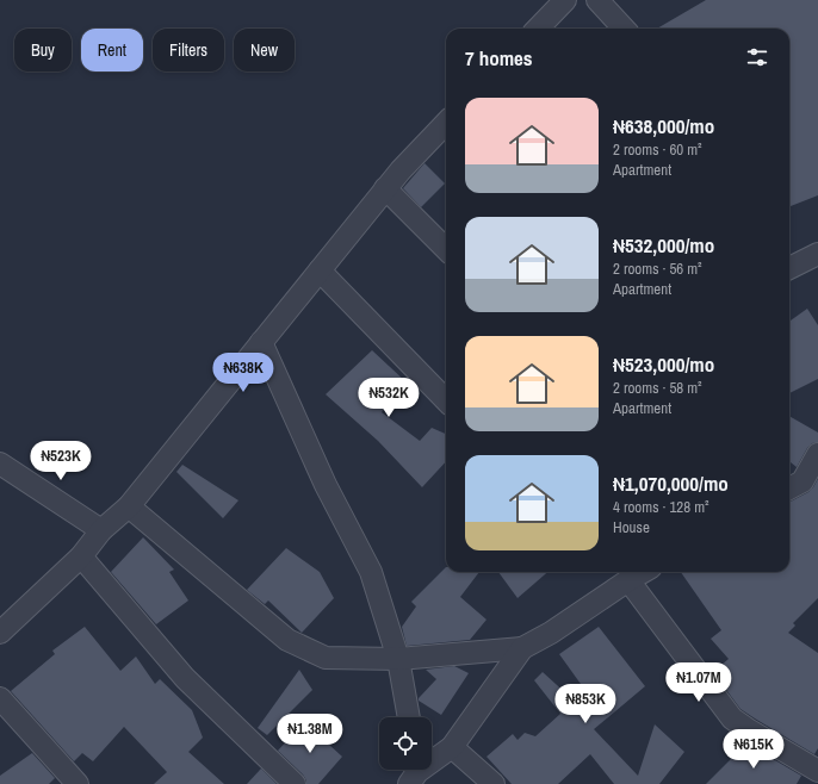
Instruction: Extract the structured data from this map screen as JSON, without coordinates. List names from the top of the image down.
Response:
{
  "page": {
    "chip": [
      "Buy",
      "Rent",
      "Filters",
      "New"
    ],
    "heading": "7 homes",
    "list": [
      {
        "name": "₦638,000/mo",
        "note": "2 rooms · 60 m² · Apartment"
      },
      {
        "name": "₦532,000/mo",
        "note": "2 rooms · 56 m² · Apartment"
      },
      {
        "name": "₦523,000/mo",
        "note": "2 rooms · 58 m² · Apartment"
      },
      {
        "name": "₦1,070,000/mo",
        "note": "4 rooms · 128 m² · House"
      }
    ],
    "price": [
      "₦638K",
      "₦532K",
      "₦523K",
      "₦1.07M",
      "₦853K",
      "₦1.38M",
      "₦615K"
    ]
  }
}
